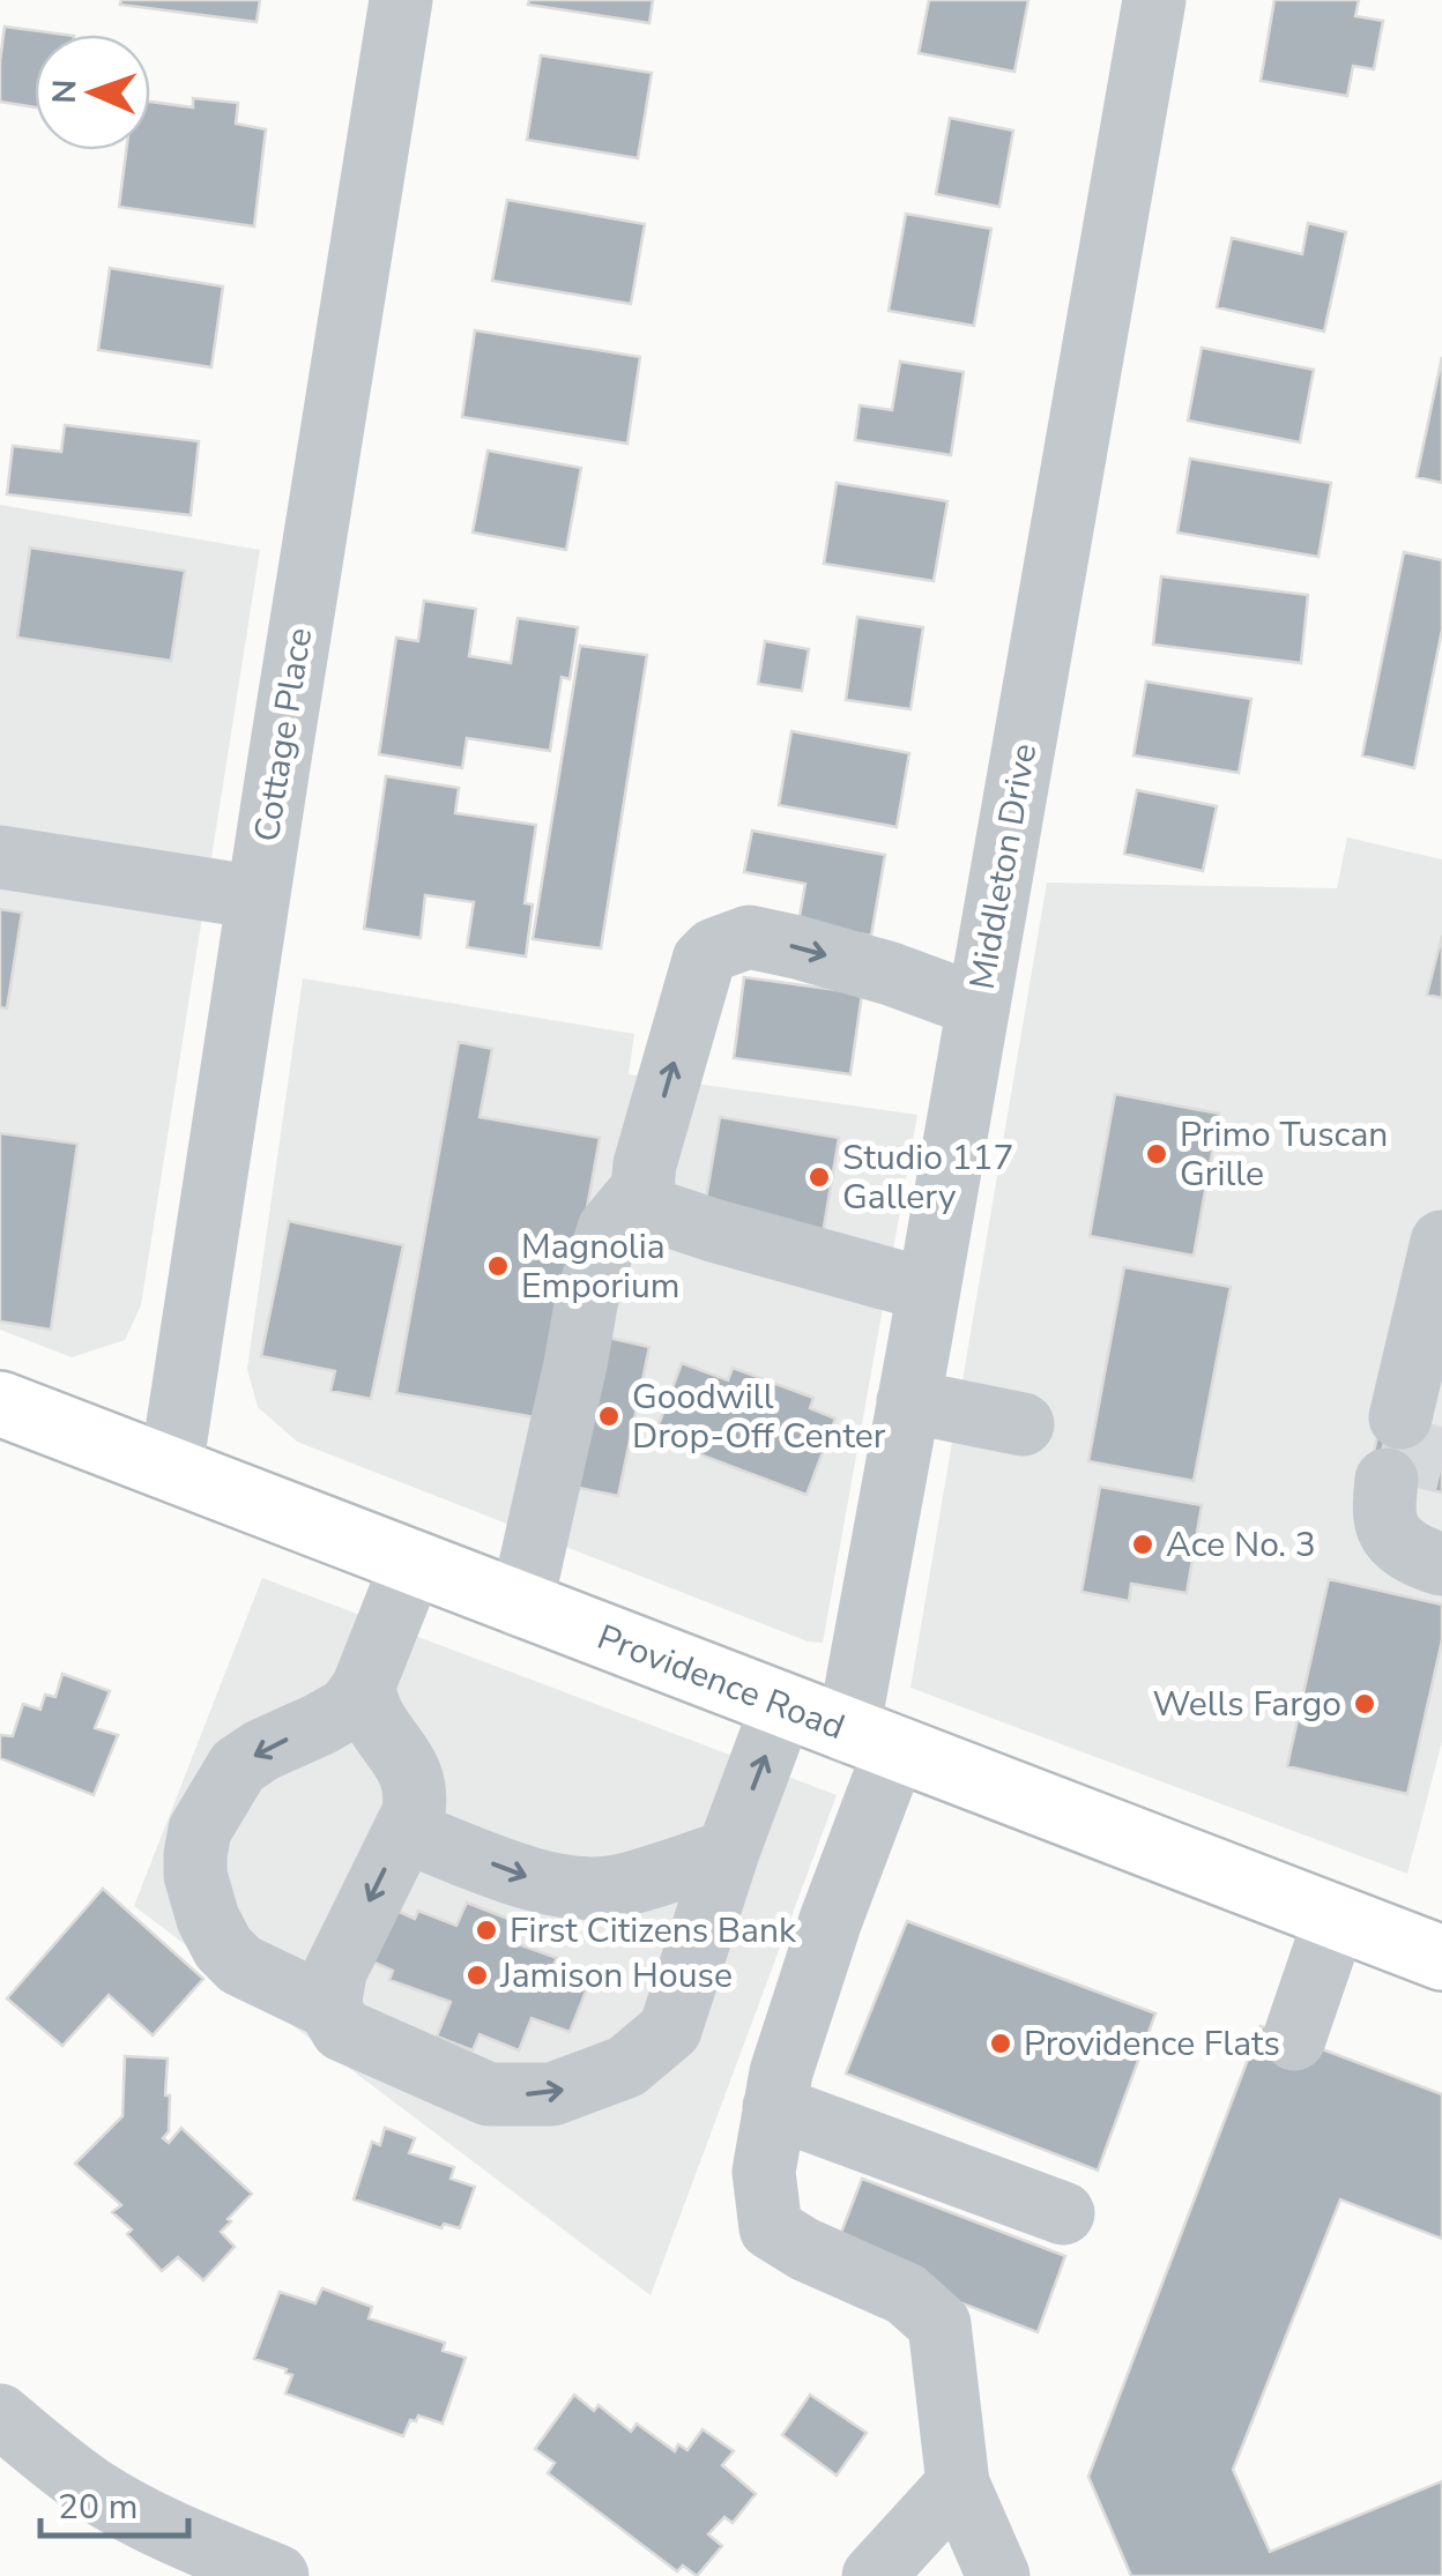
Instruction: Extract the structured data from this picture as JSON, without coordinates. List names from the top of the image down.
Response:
{
  "streets": {
    "main road": ["Providence Road"],
    "street": ["Cottage Place", "Middleton Drive"]
  },
  "crossings": [
    ["Cottage Place", "Providence Road"],
    ["Middleton Drive", "Providence Road"]
  ],
  "places": [
    "Primo Tuscan Grille",
    "Studio 117 Gallery",
    "Magnolia Emporium",
    "Goodwill Drop-Off Center",
    "Ace No. 3",
    "Wells Fargo",
    "First Citizens Bank",
    "Jamison House",
    "Providence Flats"
  ],
  "scale_bar": "20 m",
  "north": "left"
}
